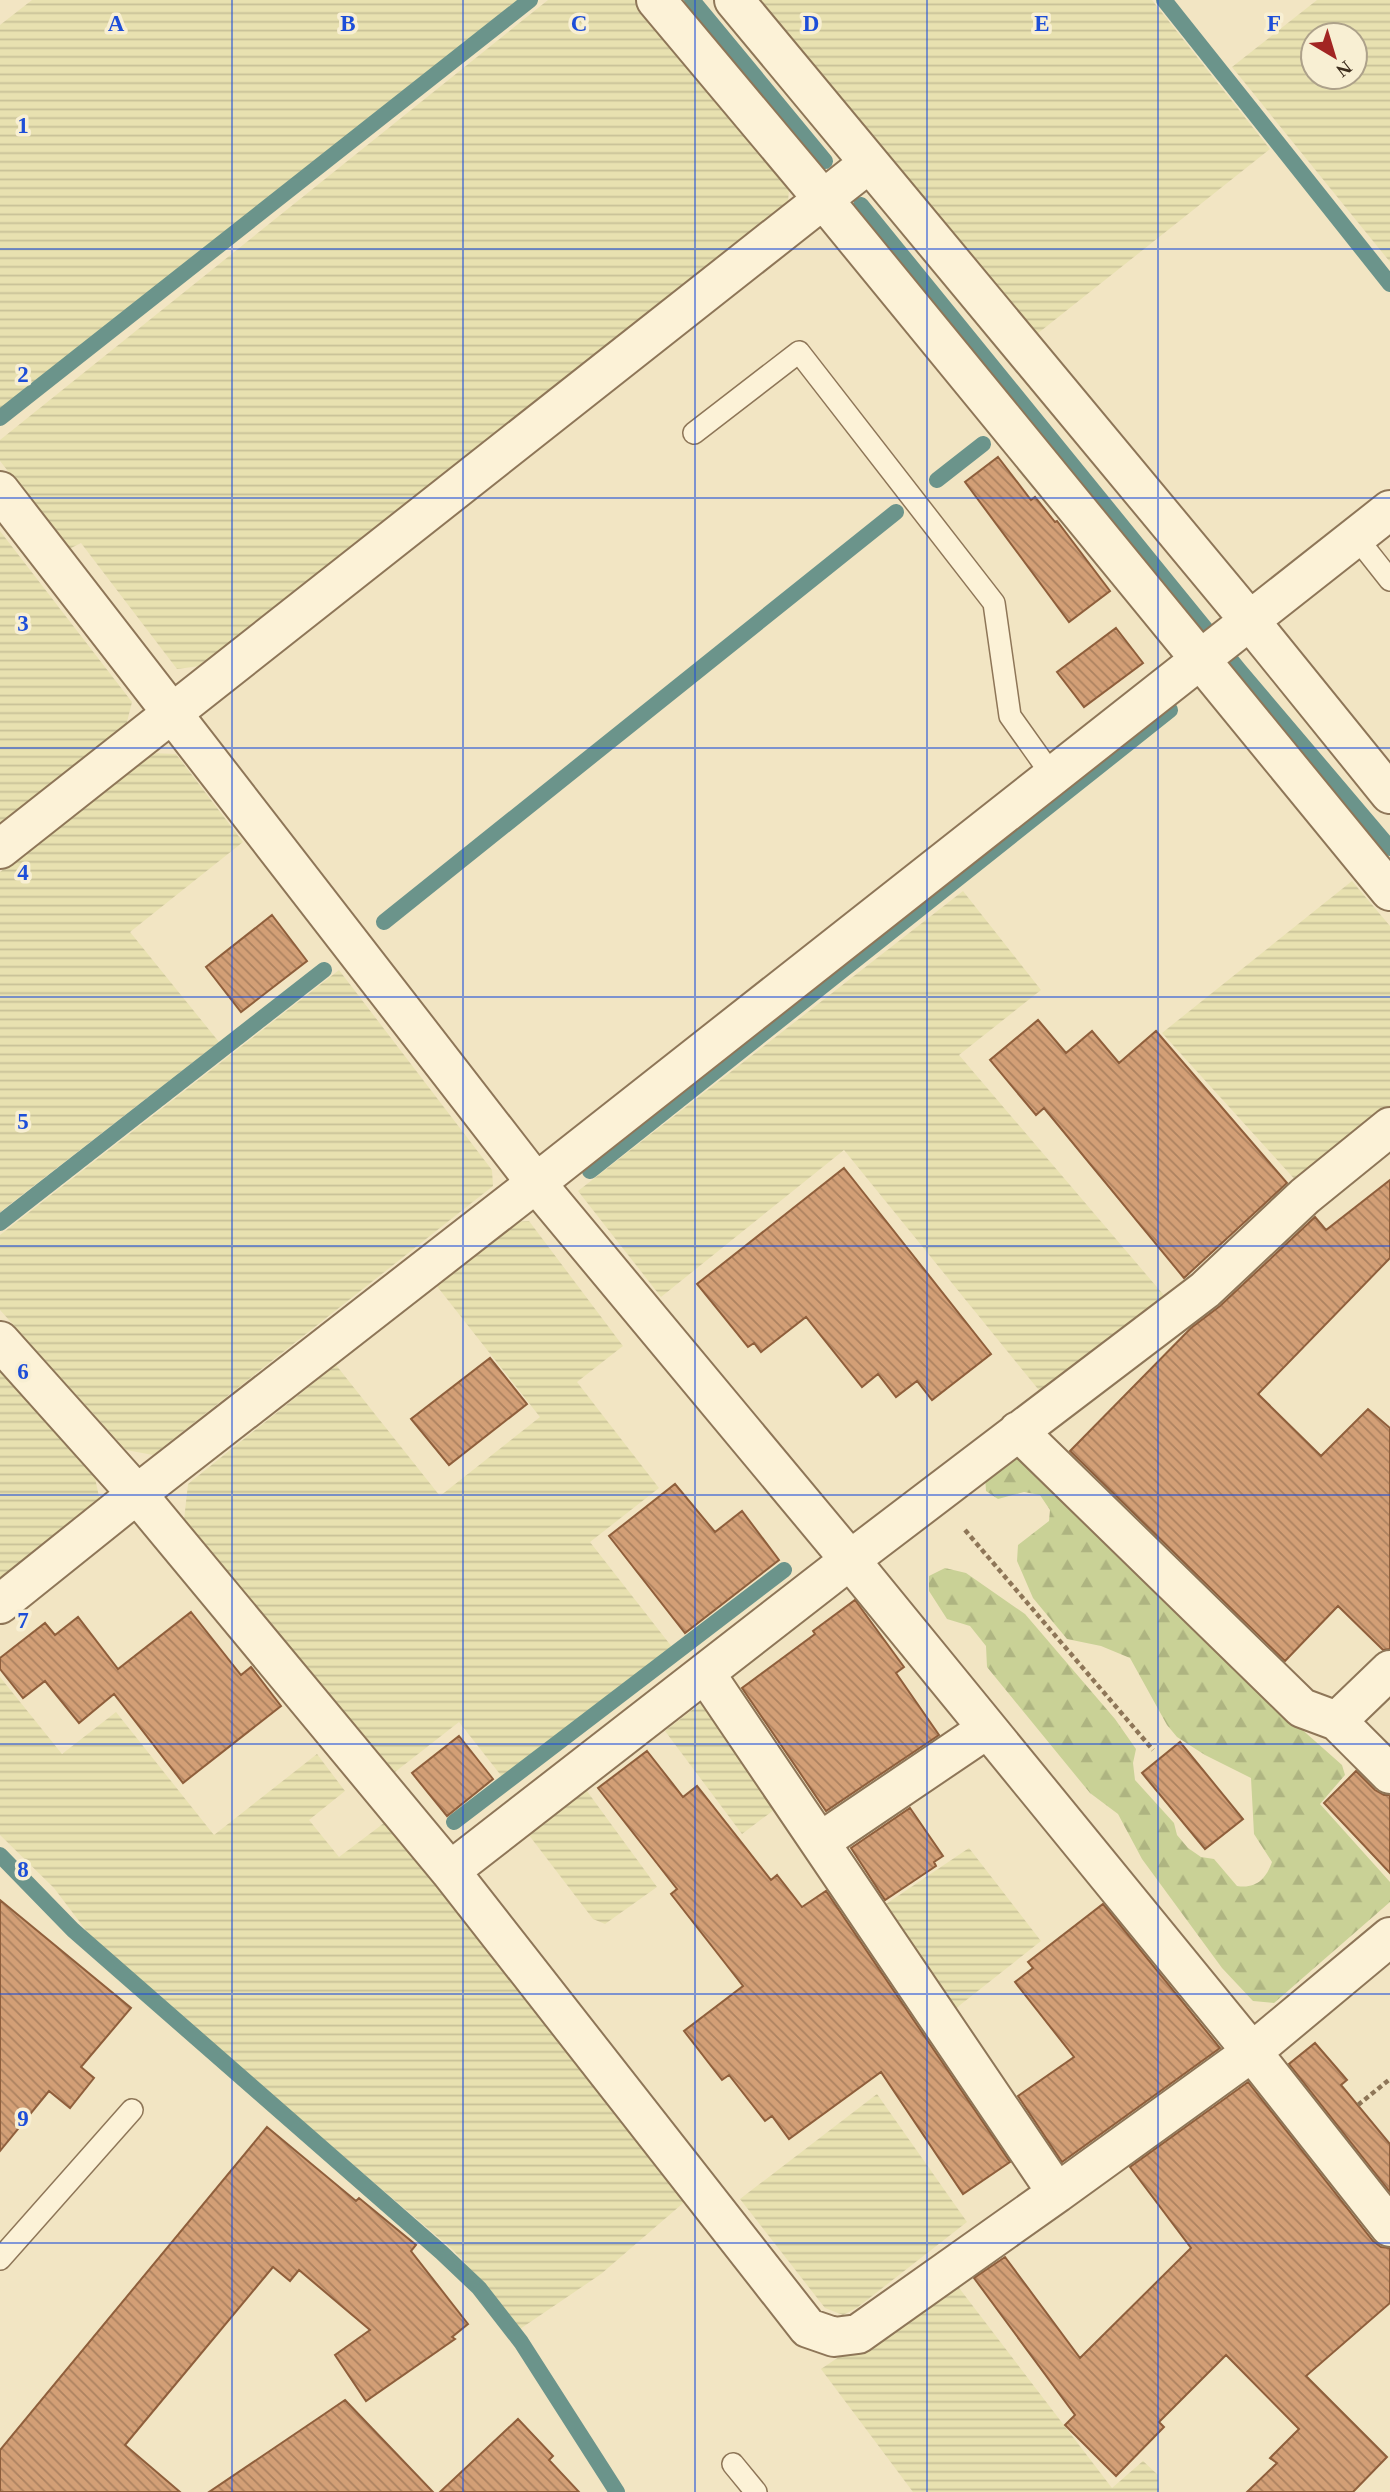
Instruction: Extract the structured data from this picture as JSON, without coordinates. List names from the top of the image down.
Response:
{
  "north": "bottom right",
  "grid": {
    "columns": [
      "A",
      "B",
      "C",
      "D",
      "E",
      "F"
    ],
    "rows": [
      "1",
      "2",
      "3",
      "4",
      "5",
      "6",
      "7",
      "8",
      "9"
    ]
  }
}
